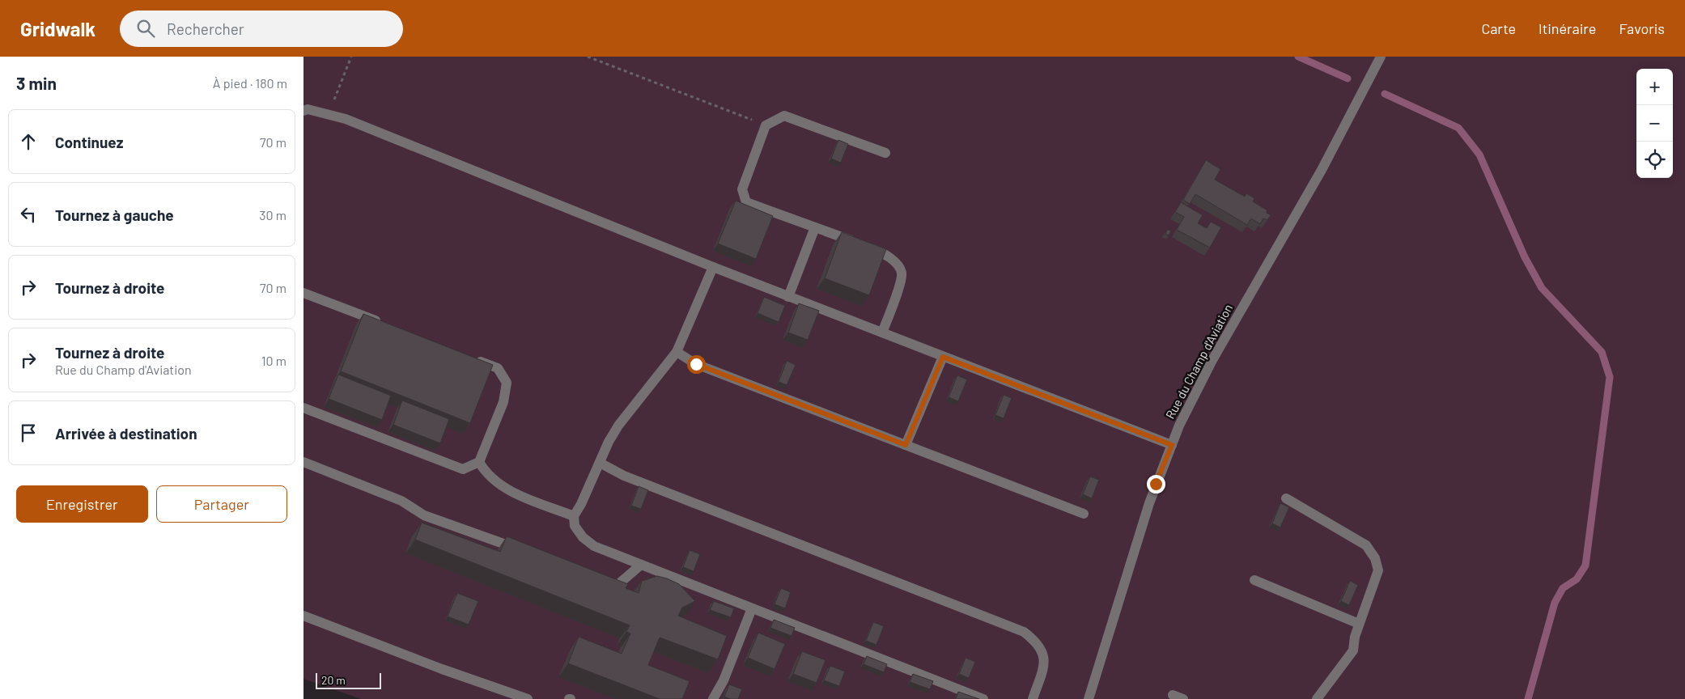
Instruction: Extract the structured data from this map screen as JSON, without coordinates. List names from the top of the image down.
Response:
{
  "streets": {
    "street": ["Rue du Champ d'Aviation"]
  },
  "scale_bar": "20 m",
  "page": {
    "header": "Gridwalk",
    "search": "Rechercher",
    "nav": ["Carte", "Itinéraire", "Favoris"],
    "heading": ["3 min", "À pied · 180 m"],
    "map_buttons": ["+", "−"],
    "list": [
      ["Continuez", "70 m"],
      ["Tournez à gauche", "30 m"],
      ["Tournez à droite", "70 m"],
      ["Tournez à droite", "Rue du Champ d'Aviation", "10 m"],
      "Arrivée à destination"
    ],
    "buttons": ["Enregistrer", "Partager"],
    "scale": "20 m"
  }
}
